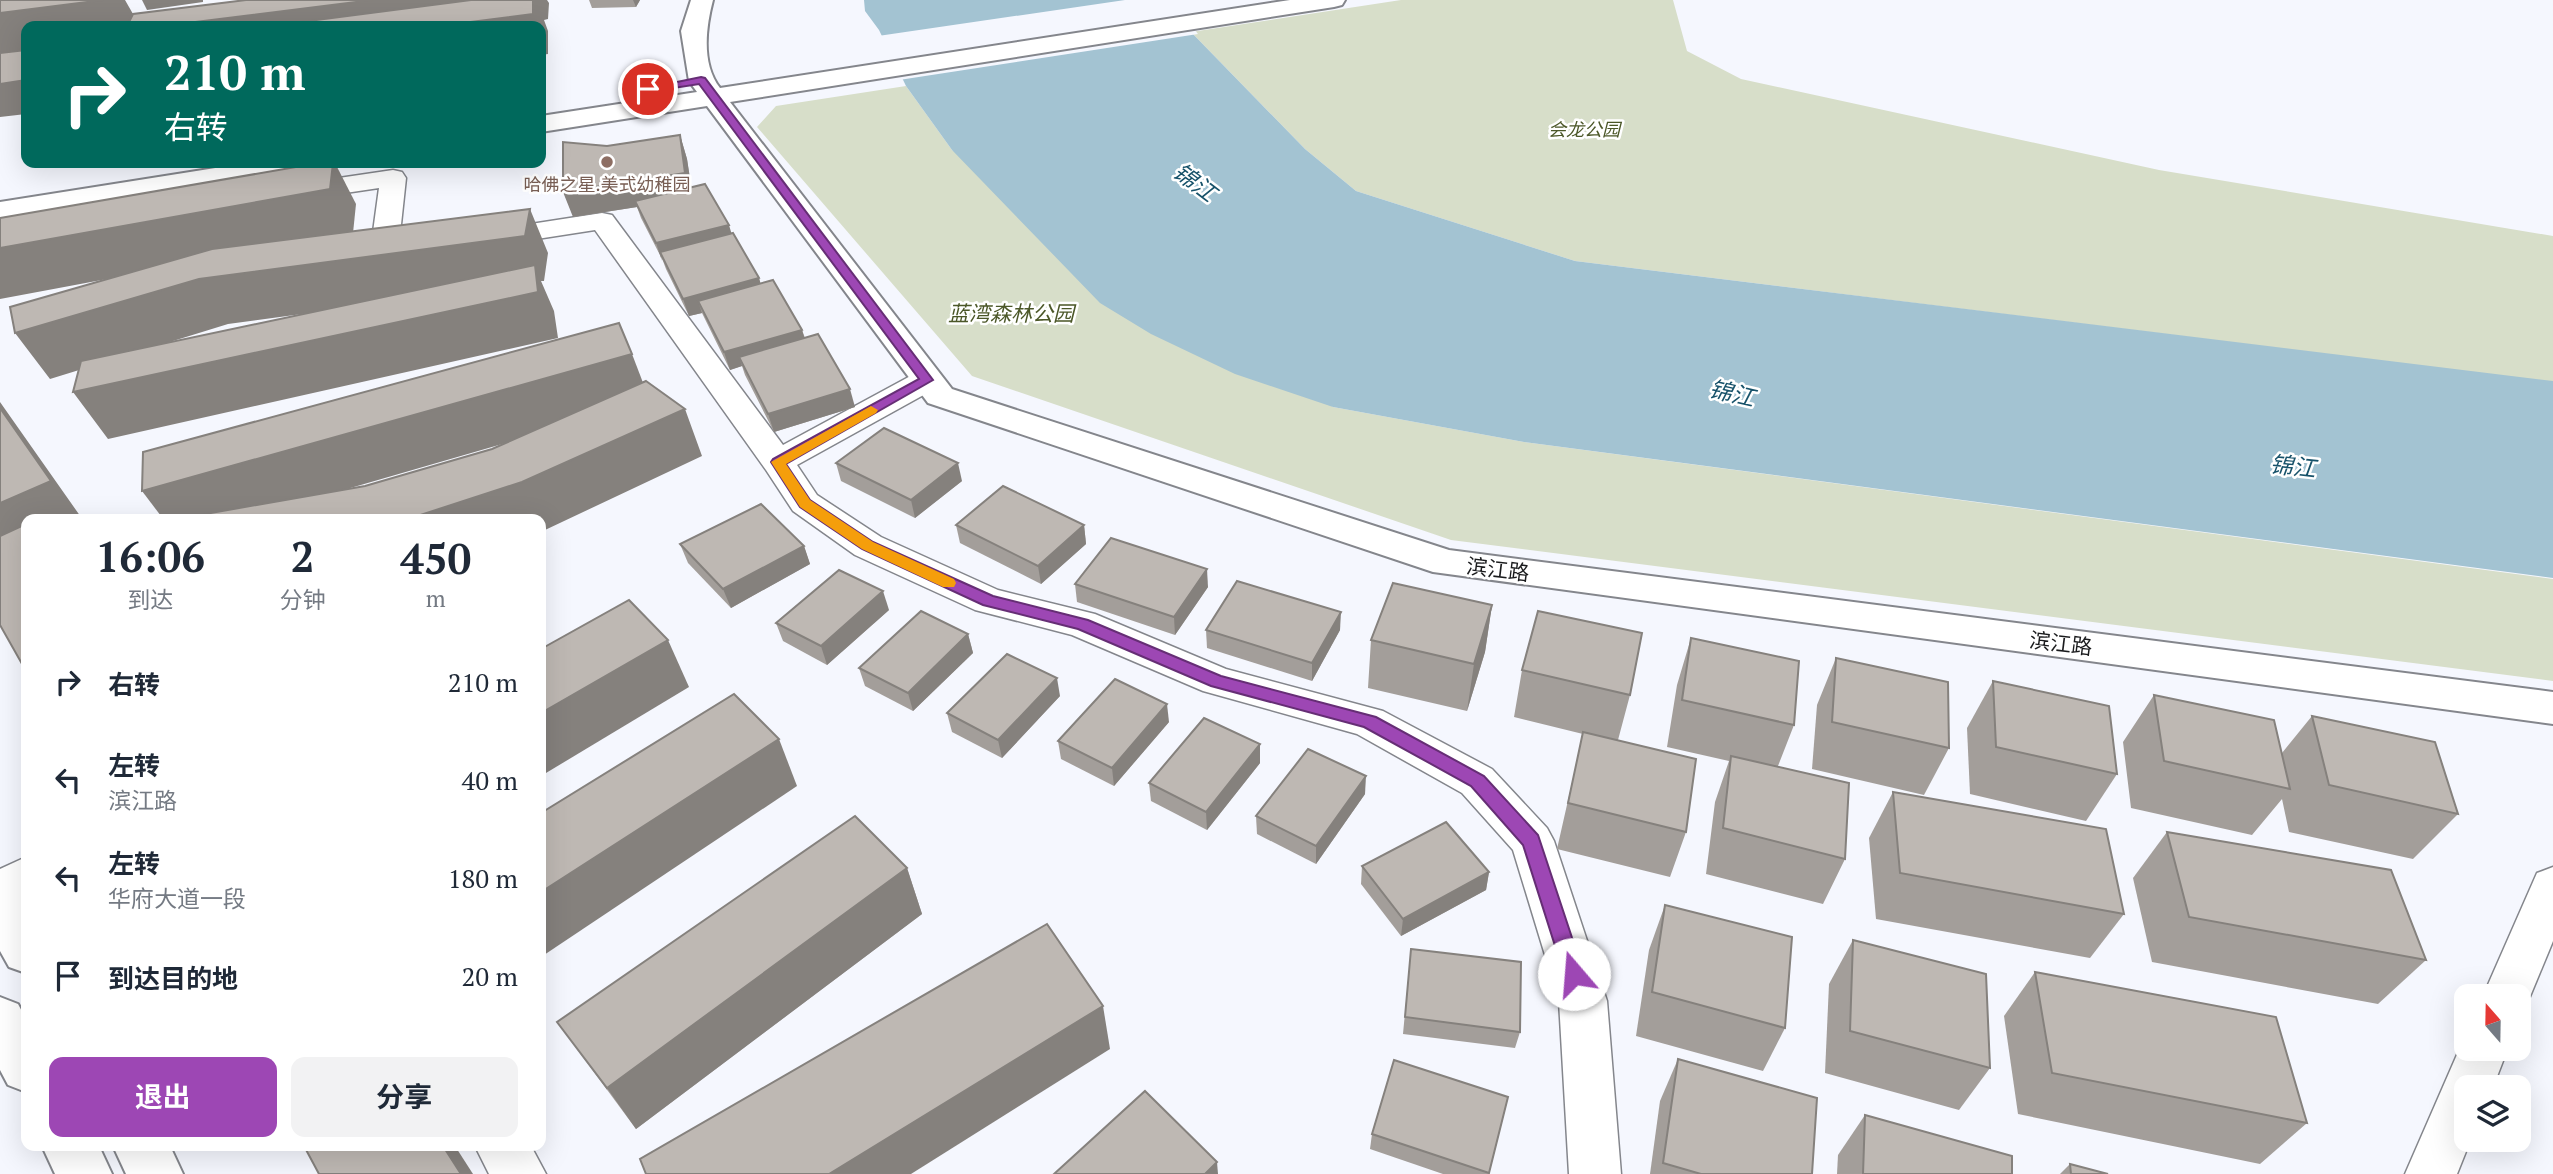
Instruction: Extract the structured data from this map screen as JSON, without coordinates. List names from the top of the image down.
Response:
{
  "streets": {
    "street": ["滨江路"]
  },
  "water": ["锦江"],
  "parks": ["会龙公园", "蓝湾森林公园"],
  "places": ["哈佛之星.美式幼稚园"],
  "north": "top",
  "page": {
    "turn": ["210 m", "右转"],
    "eta": [
      "16:06",
      "到达",
      "2",
      "分钟",
      "450",
      "m"
    ],
    "list": [
      {
        "name": "右转",
        "value": "210 m"
      },
      {
        "name": "左转",
        "note": "滨江路",
        "value": "40 m"
      },
      {
        "name": "左转",
        "note": "华府大道一段",
        "value": "180 m"
      },
      {
        "name": "到达目的地",
        "value": "20 m"
      }
    ],
    "buttons": ["退出", "分享"]
  }
}
